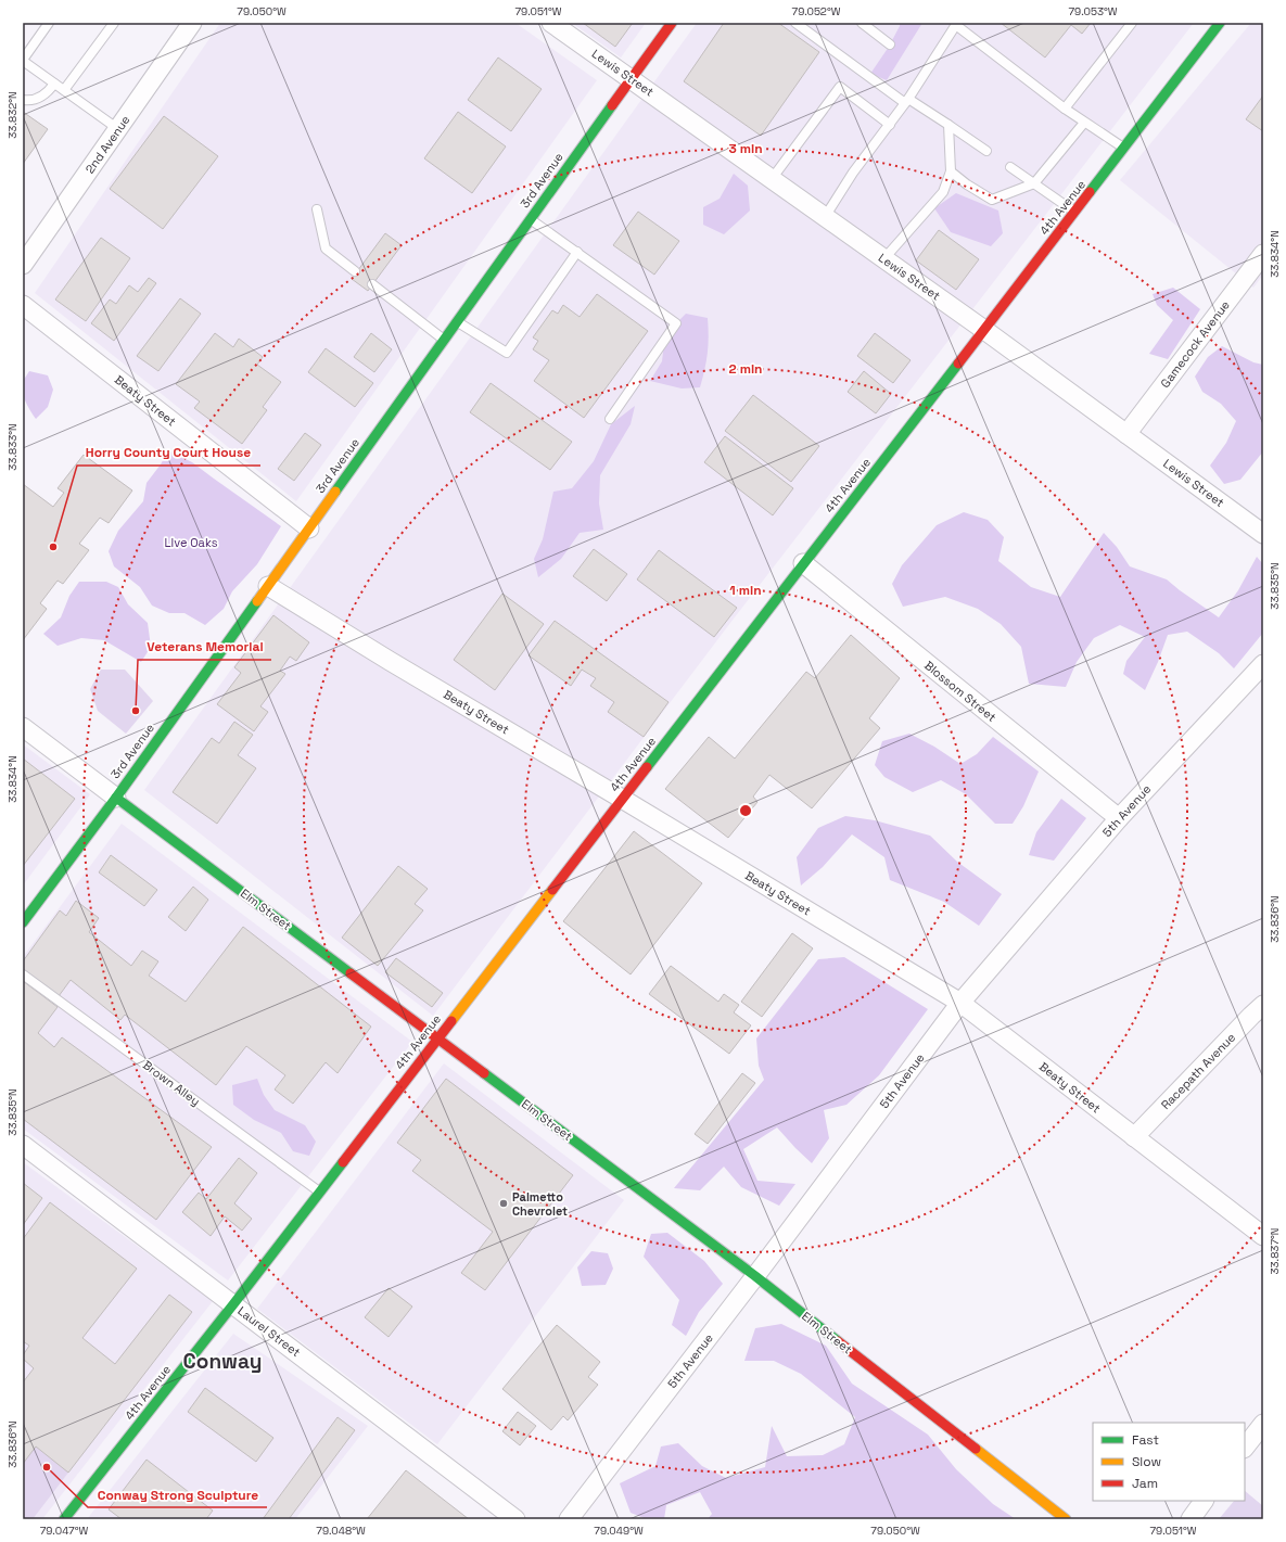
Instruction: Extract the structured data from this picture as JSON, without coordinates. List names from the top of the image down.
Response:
{
  "streets": {
    "main road": ["3rd Avenue", "4th Avenue", "Elm Street"],
    "street": [
      "Lewis Street",
      "2nd Avenue",
      "Gamecock Avenue",
      "Beaty Street",
      "Blossom Street",
      "5th Avenue",
      "Racepath Avenue",
      "Laurel Street"
    ],
    "lane": ["Brown Alley"]
  },
  "crossings": [
    ["Lewis Street", "3rd Avenue"],
    ["Lewis Street", "4th Avenue"],
    ["Lewis Street", "Gamecock Avenue"],
    ["3rd Avenue", "Beaty Street"],
    ["3rd Avenue", "Elm Street"],
    ["4th Avenue", "Beaty Street"],
    ["4th Avenue", "Blossom Street"],
    ["4th Avenue", "Elm Street"],
    ["4th Avenue", "Brown Alley"],
    ["4th Avenue", "Laurel Street"],
    ["Beaty Street", "5th Avenue"],
    ["Beaty Street", "Racepath Avenue"],
    ["Blossom Street", "5th Avenue"],
    ["5th Avenue", "Elm Street"]
  ],
  "districts": ["Conway"],
  "parks": ["LIve Oaks"],
  "places": [
    "Horry County Court House",
    "Veterans Memorial",
    "Palmetto Chevrolet",
    "Conway Strong Sculpture"
  ],
  "legend": ["Fast", "Slow", "Jam"],
  "coordinates": [
    "79.050°W",
    "79.051°W",
    "79.052°W",
    "79.053°W",
    "33.832°N",
    "33.834°N",
    "33.833°N",
    "33.835°N",
    "33.836°N",
    "33.837°N",
    "79.047°W",
    "79.048°W",
    "79.049°W"
  ],
  "rings": ["3 min", "2 min", "1 min"]
}
